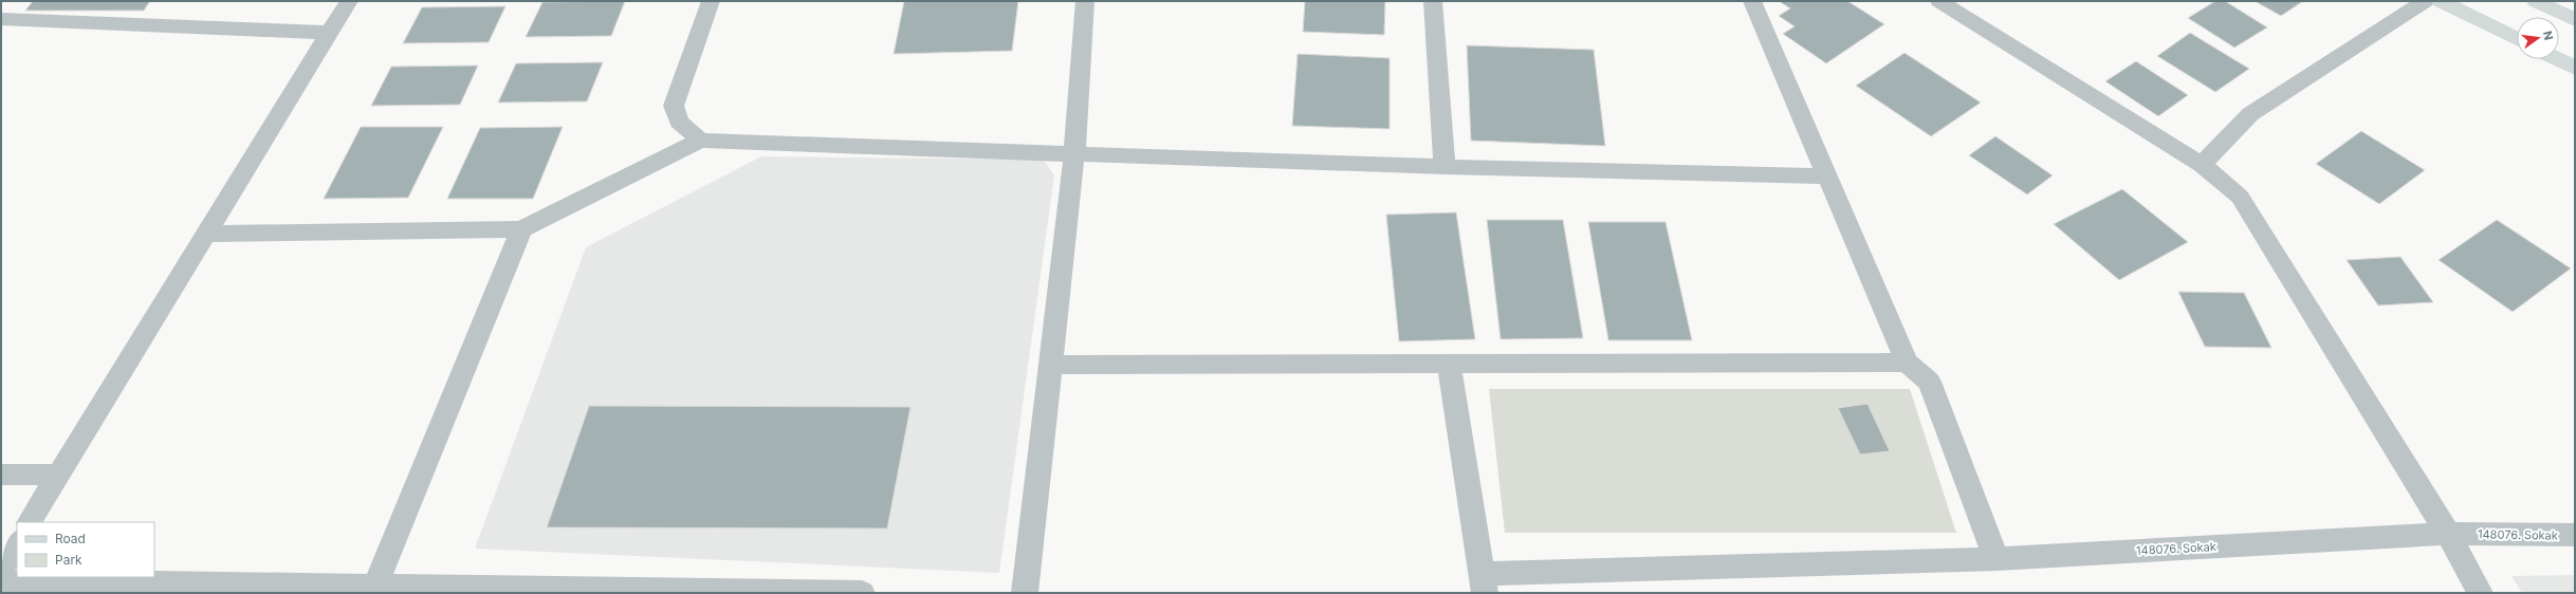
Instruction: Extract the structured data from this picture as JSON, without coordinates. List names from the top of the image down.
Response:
{
  "streets": {
    "street": ["148076. Sokak"]
  },
  "legend": ["Road", "Park"],
  "north": "right"
}
